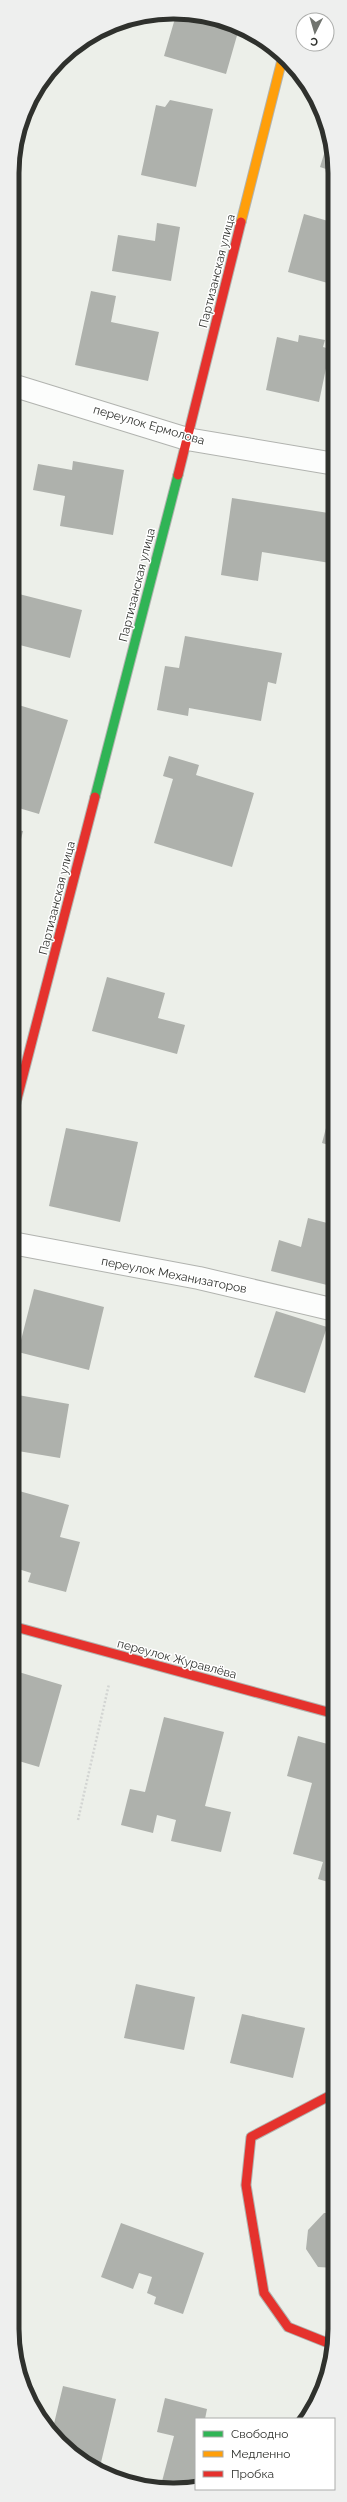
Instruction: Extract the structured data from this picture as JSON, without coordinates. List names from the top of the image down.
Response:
{
  "streets": {
    "street": [
      "Партизанская улица",
      "переулок Ермолова",
      "переулок Механизаторов",
      "переулок Журавлёва"
    ]
  },
  "crossings": [
    ["Партизанская улица", "переулок Ермолова"]
  ],
  "legend": ["Свободно", "Медленно", "Пробка"],
  "north": "bottom"
}
